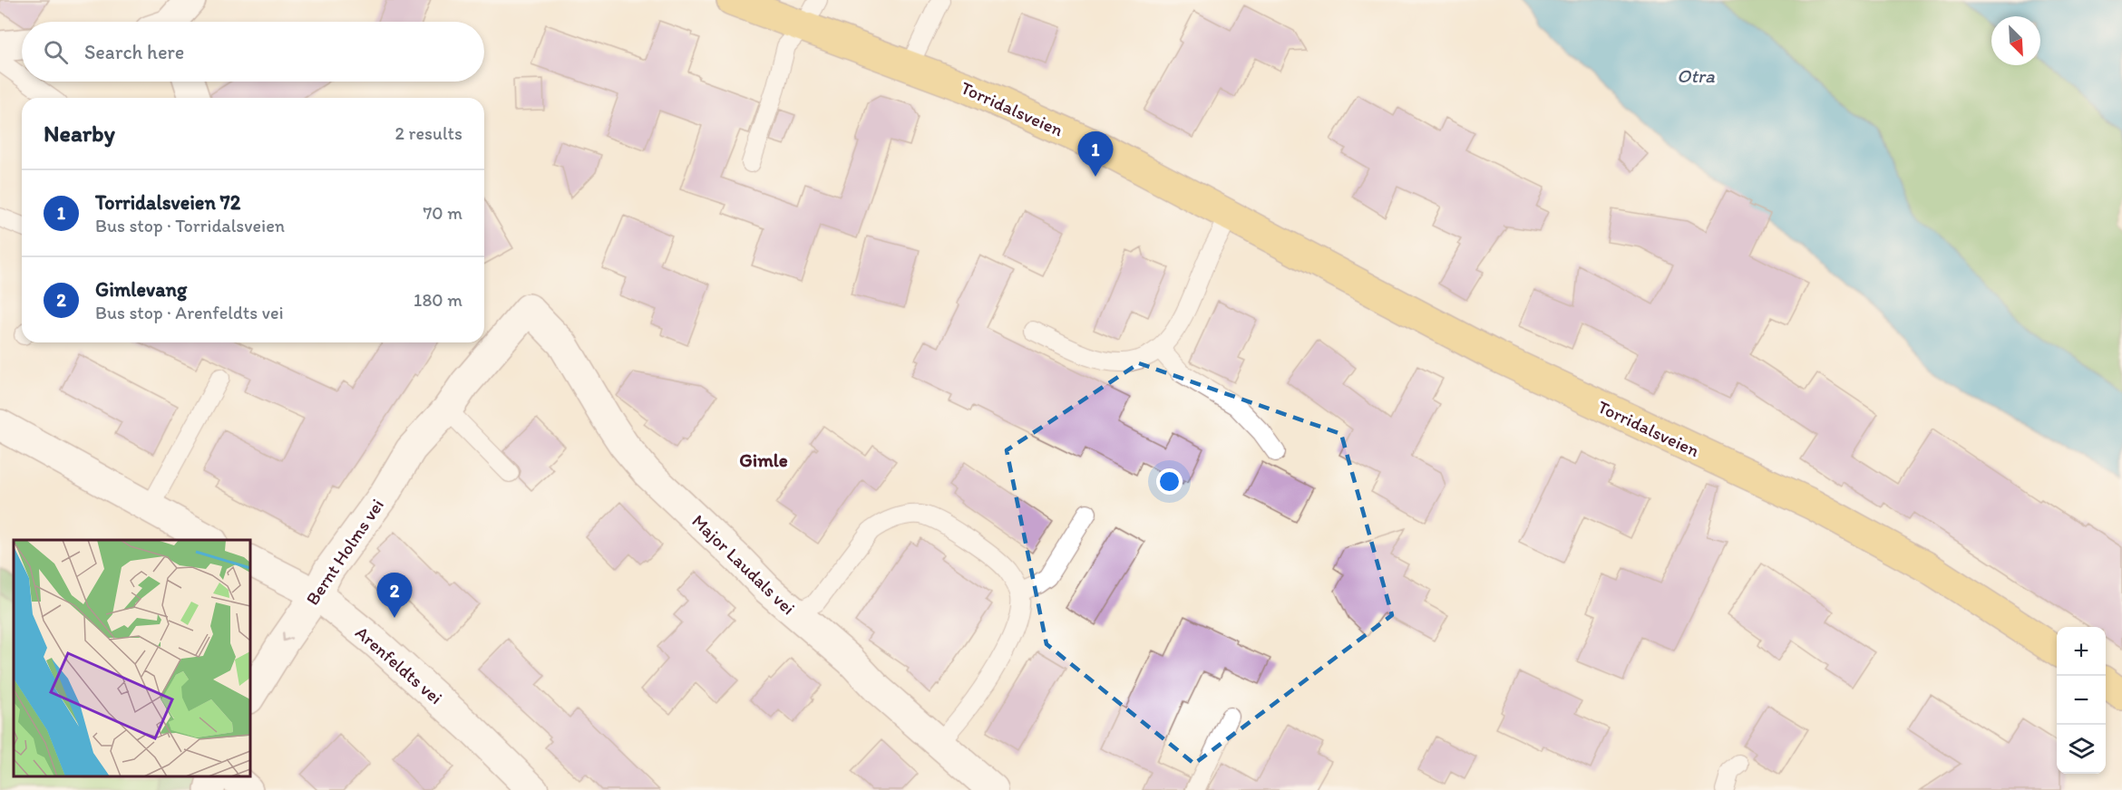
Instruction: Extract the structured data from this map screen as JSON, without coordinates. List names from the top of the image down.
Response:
{
  "streets": {
    "main road": ["Torridalsveien"],
    "street": ["Bernt Holms vei", "Major Laudals vei", "Arenfeldts vei"]
  },
  "crossings": [
    ["Bernt Holms vei", "Major Laudals vei"],
    ["Bernt Holms vei", "Arenfeldts vei"]
  ],
  "districts": ["Gimle"],
  "water": ["Otra"],
  "north": "bottom right",
  "page": {
    "search": "Search here",
    "heading": ["Nearby", "2 results"],
    "pins": ["1", "2"],
    "list": [
      {
        "mark": "1",
        "name": "Torridalsveien 72",
        "note": "Bus stop · Torridalsveien",
        "value": "70 m"
      },
      {
        "mark": "2",
        "name": "Gimlevang",
        "note": "Bus stop · Arenfeldts vei",
        "value": "180 m"
      }
    ],
    "map_buttons": ["+", "−"]
  }
}
